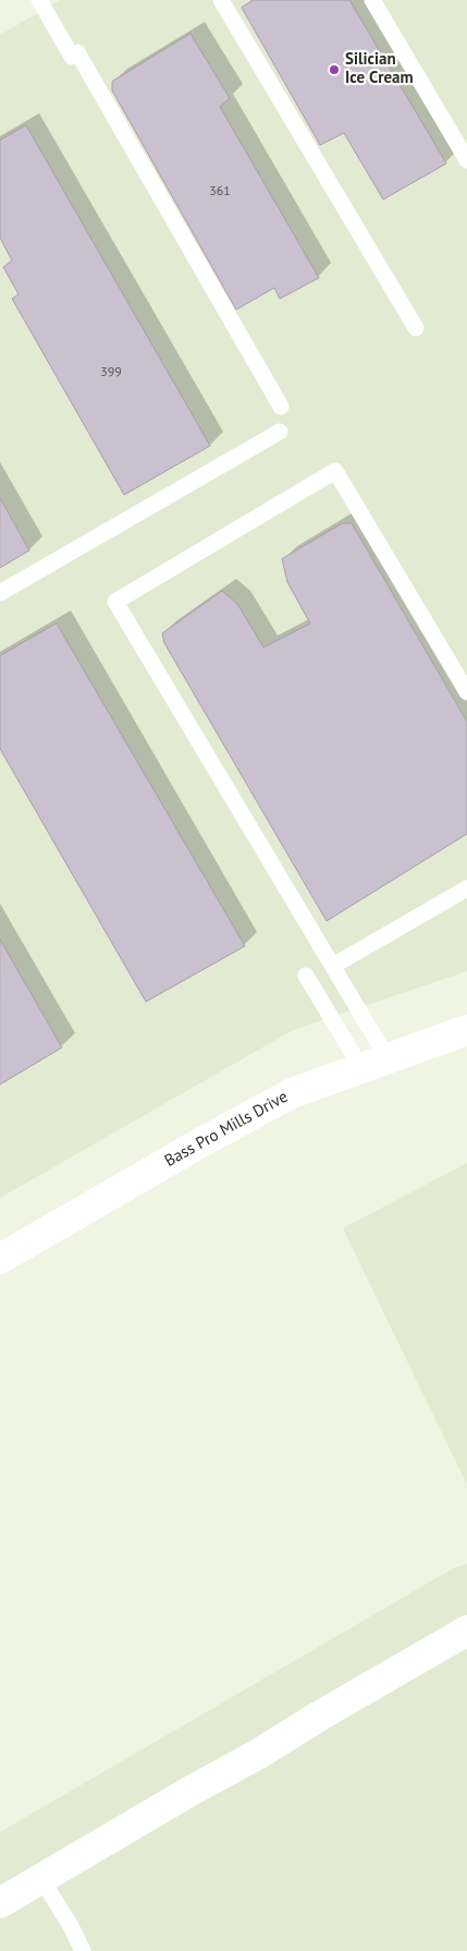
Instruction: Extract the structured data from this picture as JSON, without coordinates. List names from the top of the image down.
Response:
{
  "streets": {
    "street": ["Bass Pro Mills Drive"]
  },
  "places": ["Silician Ice Cream"],
  "house_numbers": ["361", "399"]
}
